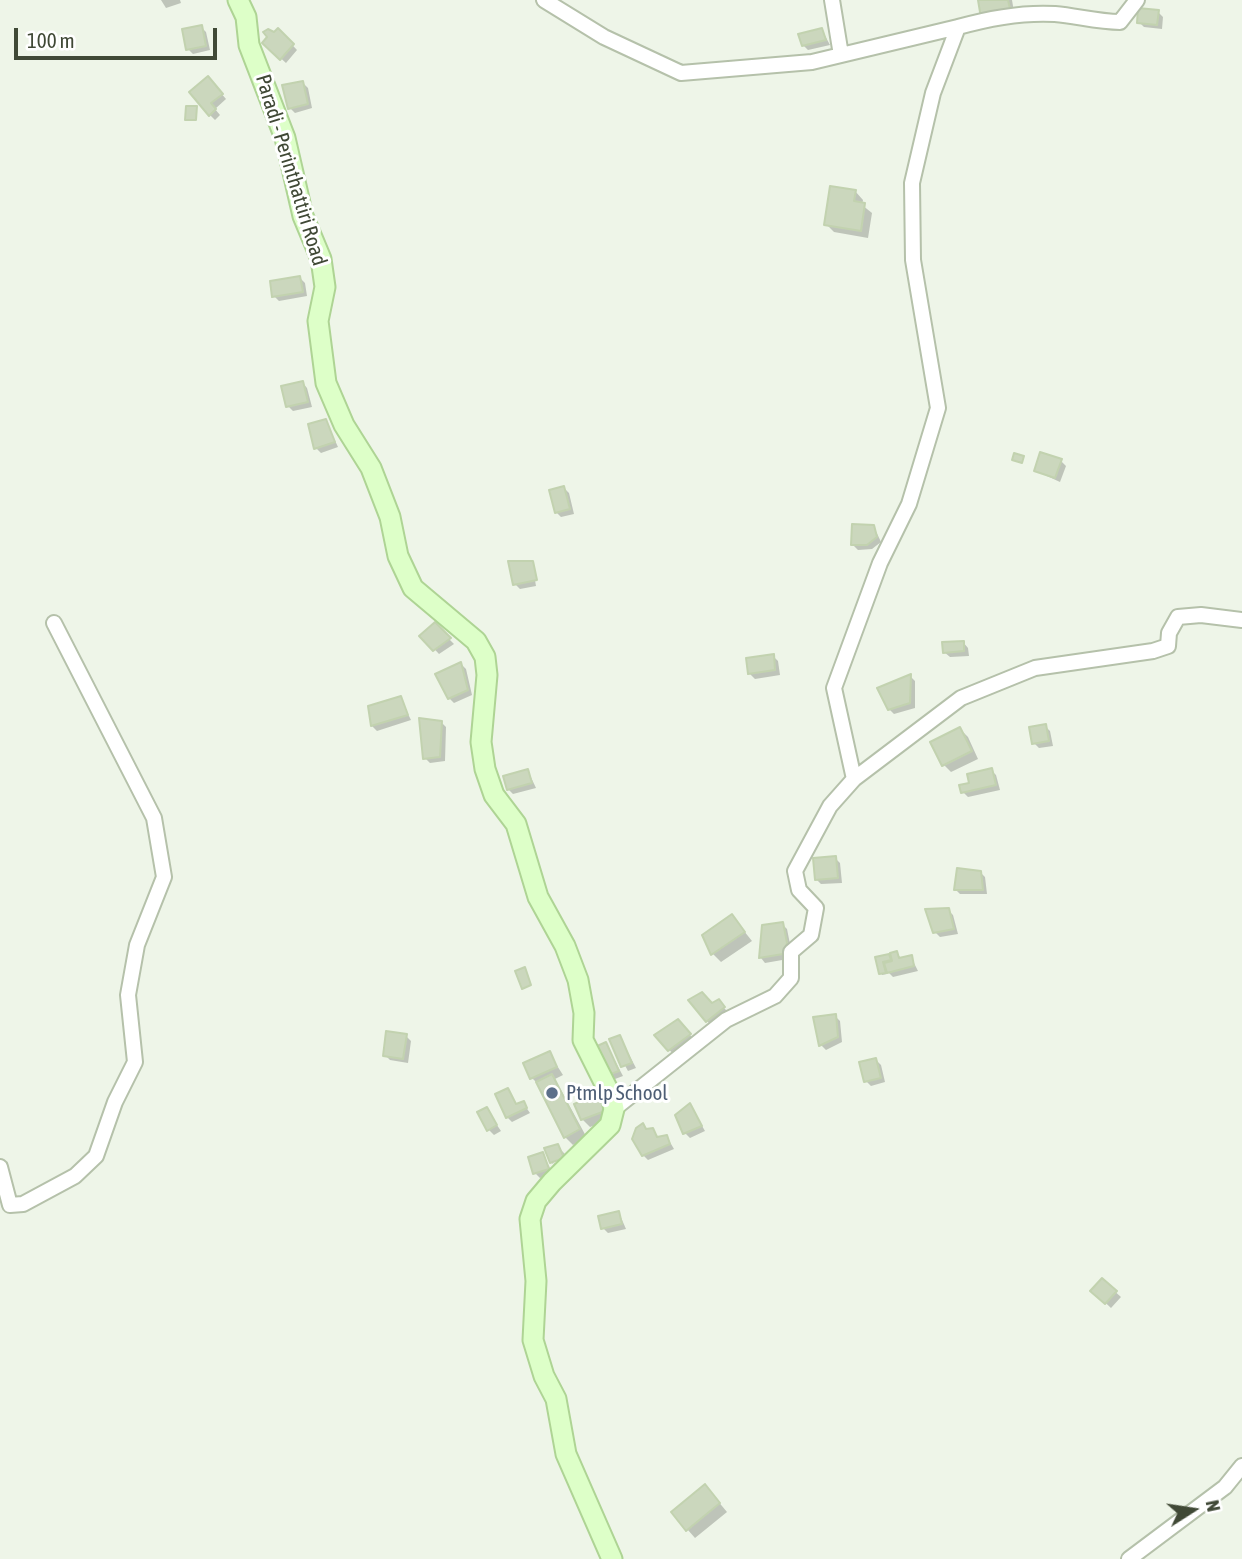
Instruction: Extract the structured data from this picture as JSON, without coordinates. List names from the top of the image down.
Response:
{
  "streets": {
    "main road": ["Paradi - Perinthattiri Road"]
  },
  "places": ["Ptmlp School"],
  "scale_bar": "100 m",
  "north": "right"
}
